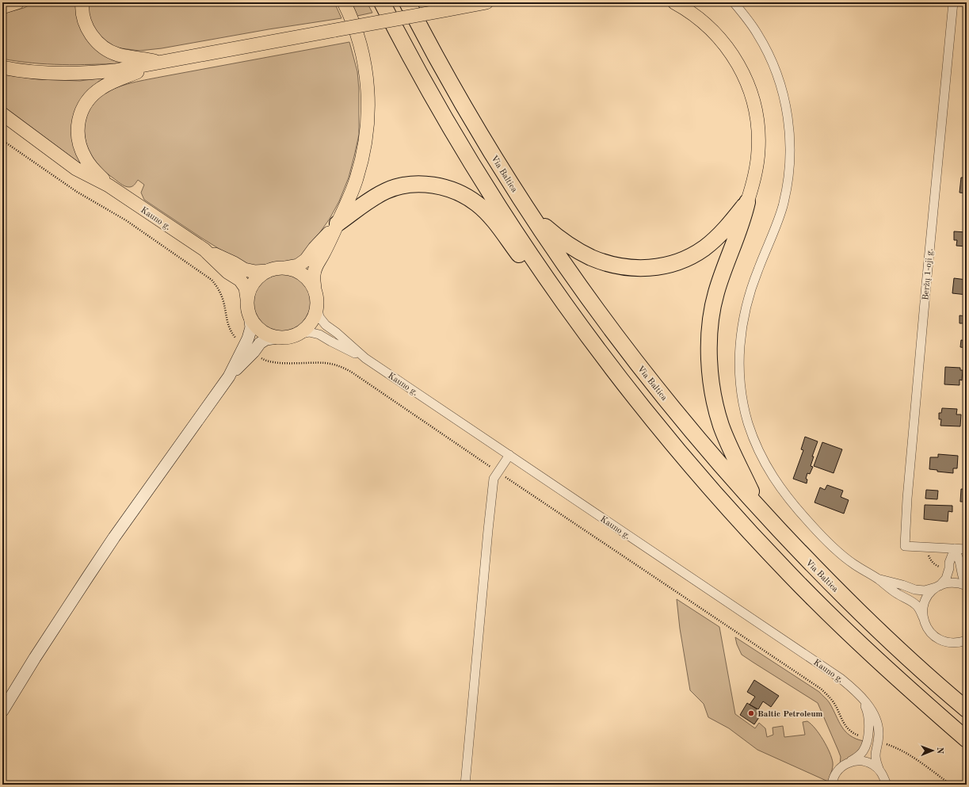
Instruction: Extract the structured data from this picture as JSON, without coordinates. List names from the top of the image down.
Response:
{
  "streets": {
    "highway": ["Via Baltica"],
    "main road": ["Kauno g."],
    "street": ["Beržų 1-oji g."]
  },
  "places": ["Baltic Petroleum"],
  "north": "right"
}
